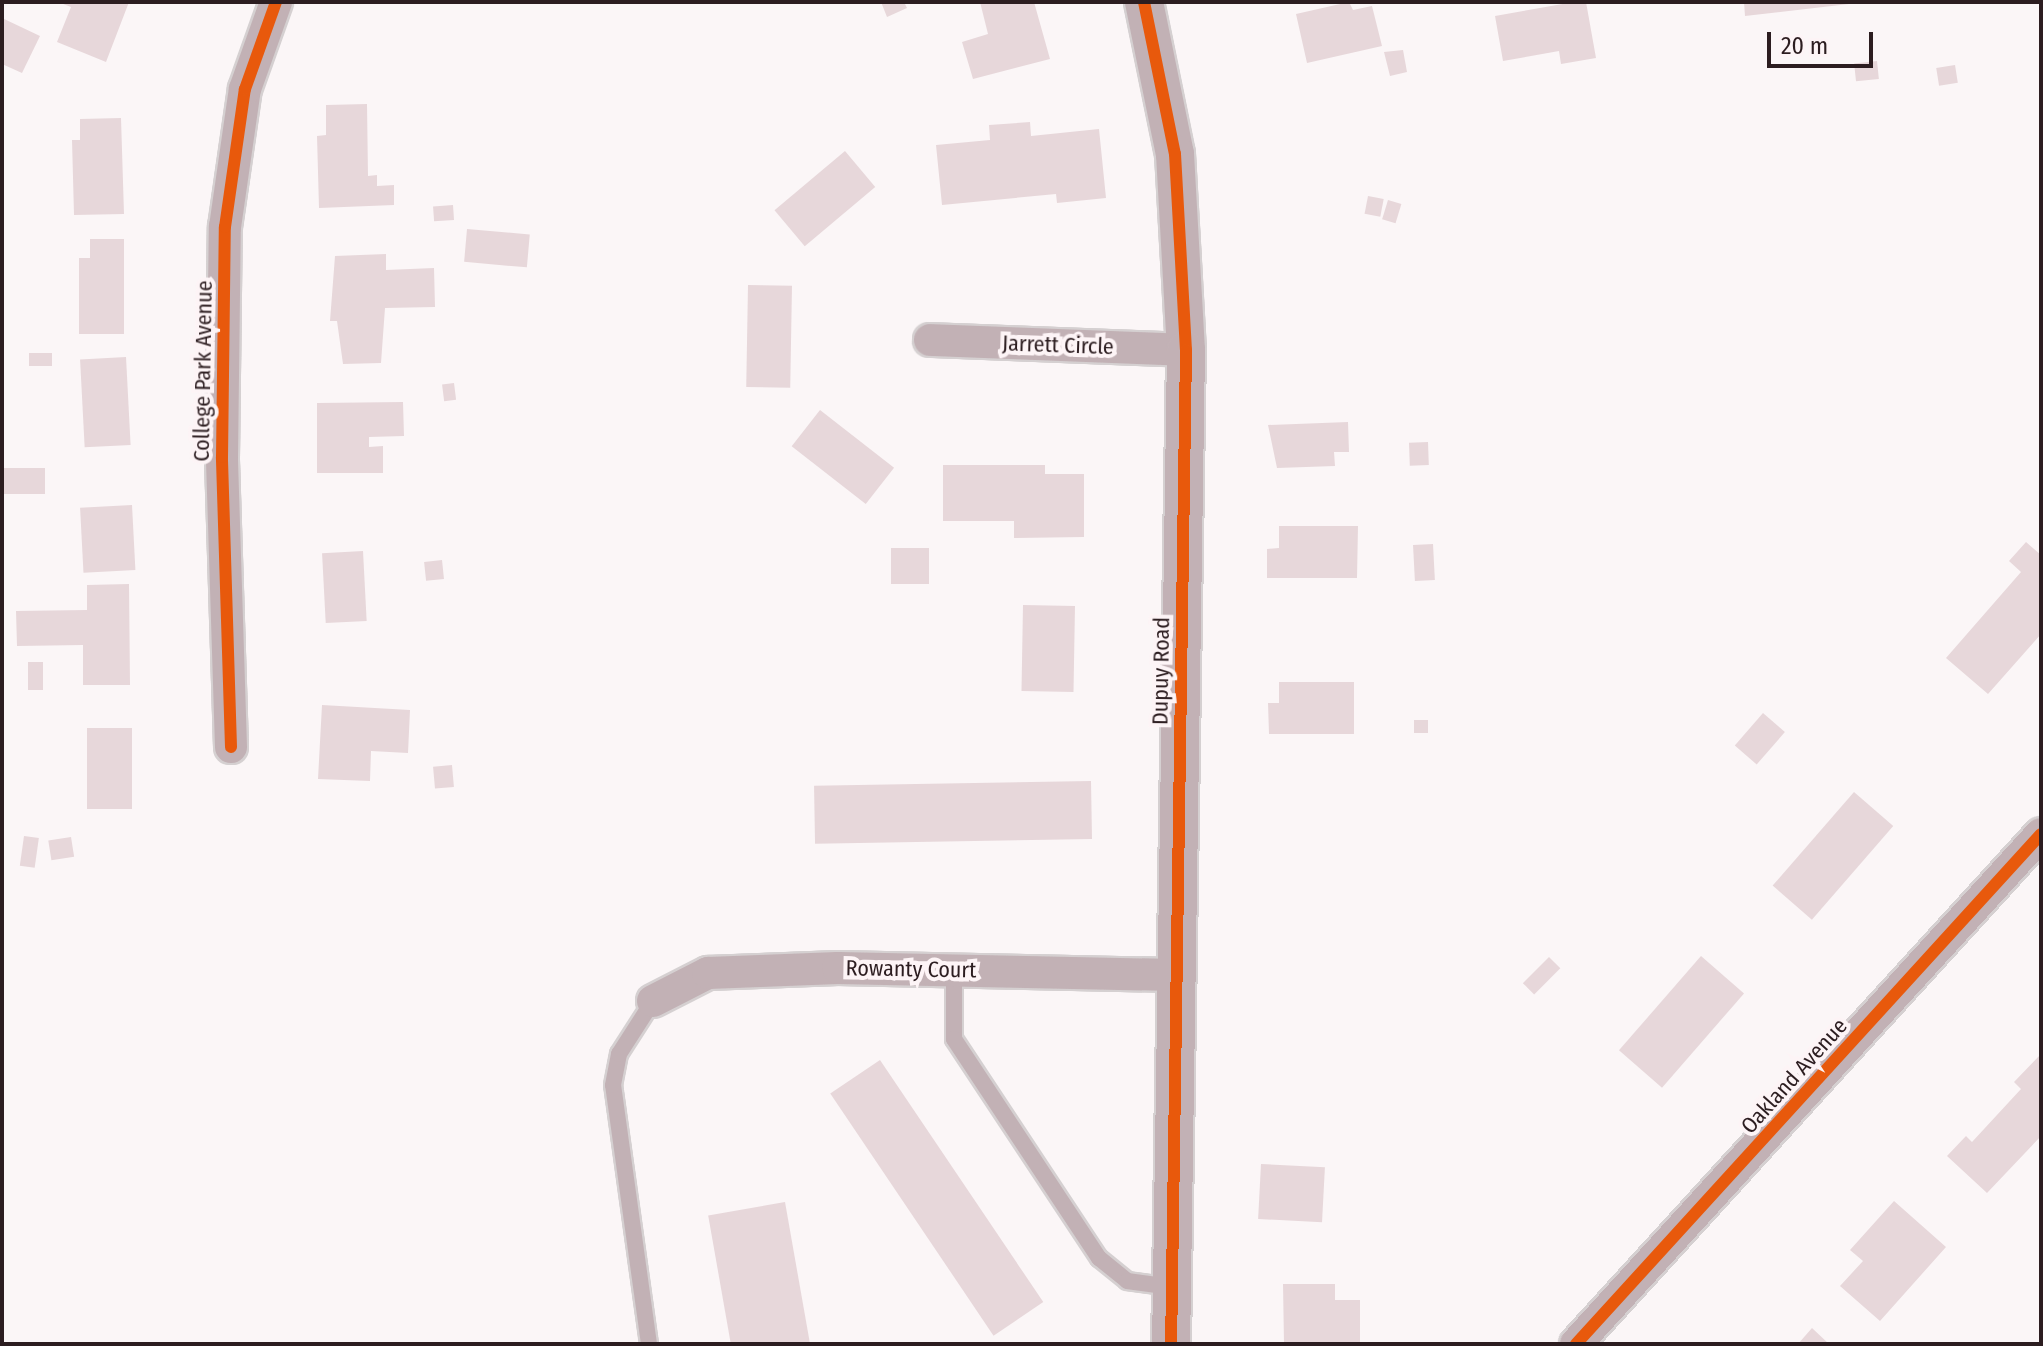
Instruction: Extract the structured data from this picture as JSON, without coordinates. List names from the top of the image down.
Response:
{
  "streets": {
    "street": [
      "Jarrett Circle",
      "College Park Avenue",
      "Dupuy Road",
      "Rowanty Court",
      "Oakland Avenue"
    ]
  },
  "crossings": [
    ["Jarrett Circle", "Dupuy Road"],
    ["Dupuy Road", "Rowanty Court"]
  ],
  "scale_bar": "20 m"
}
